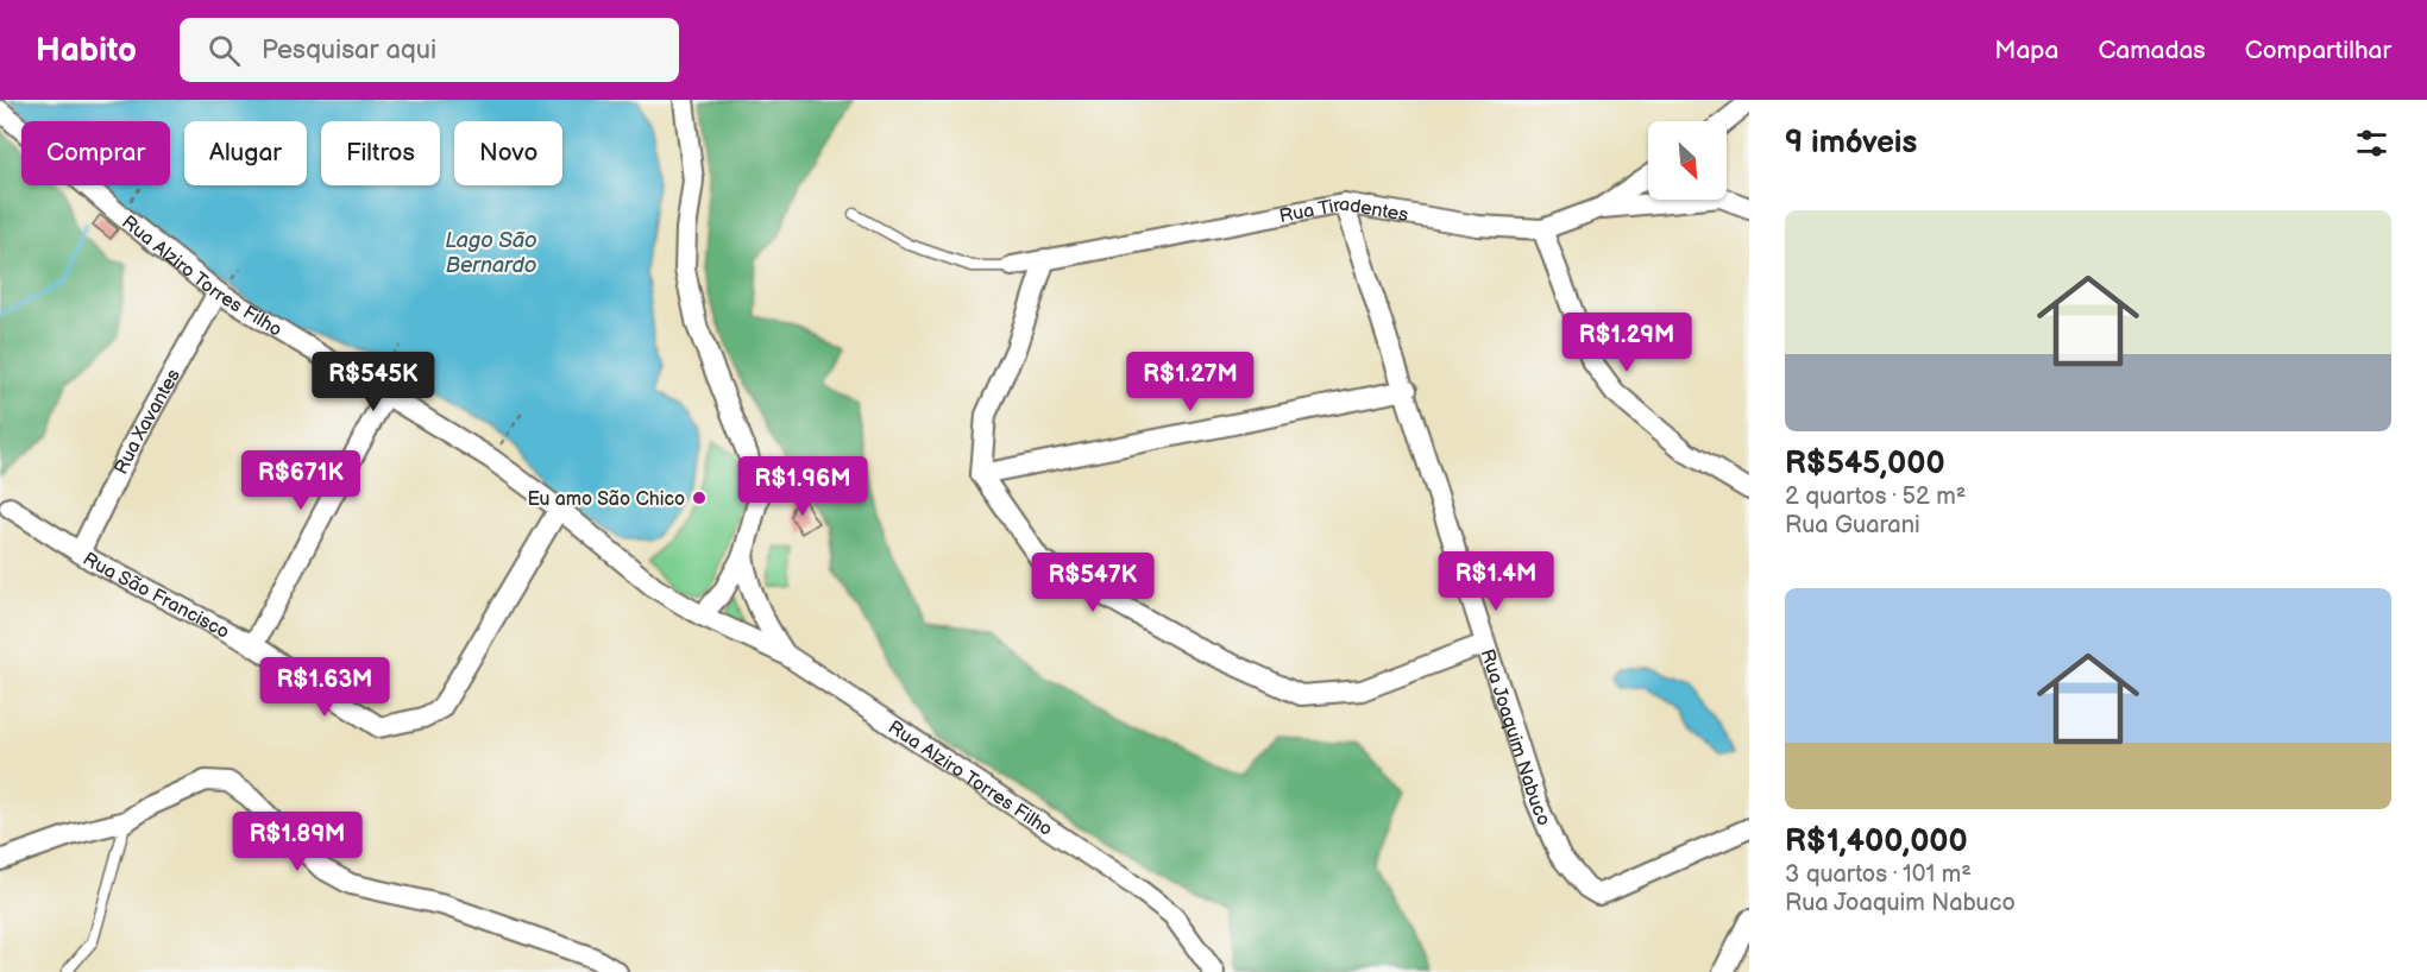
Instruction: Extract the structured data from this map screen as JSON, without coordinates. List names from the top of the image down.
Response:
{
  "streets": {
    "street": [
      "Rua Tiradentes",
      "Rua Alziro Torres Filho",
      "Rua Xavantes",
      "Rua São Francisco",
      "Rua Joaquim Nabuco"
    ]
  },
  "crossings": [
    ["Rua Tiradentes", "Rua Joaquim Nabuco"],
    ["Rua Alziro Torres Filho", "Rua Xavantes"],
    ["Rua Alziro Torres Filho", "Rua São Francisco"],
    ["Rua Xavantes", "Rua São Francisco"]
  ],
  "water": ["Lago São Bernardo"],
  "places": ["Eu amo São Chico"],
  "north": "bottom right",
  "page": {
    "header": "Habito",
    "search": "Pesquisar aqui",
    "nav": ["Mapa", "Camadas", "Compartilhar"],
    "heading": "9 imóveis",
    "chip": [
      "Comprar",
      "Alugar",
      "Filtros",
      "Novo"
    ],
    "list": [
      {
        "name": "R$545,000",
        "note": "2 quartos · 52 m² · Rua Guarani"
      },
      {
        "name": "R$1,400,000",
        "note": "3 quartos · 101 m² · Rua Joaquim Nabuco"
      }
    ],
    "price": [
      "R$1.29M",
      "R$545K",
      "R$1.27M",
      "R$671K",
      "R$1.96M",
      "R$1.4M",
      "R$547K",
      "R$1.63M",
      "R$1.89M"
    ]
  }
}
